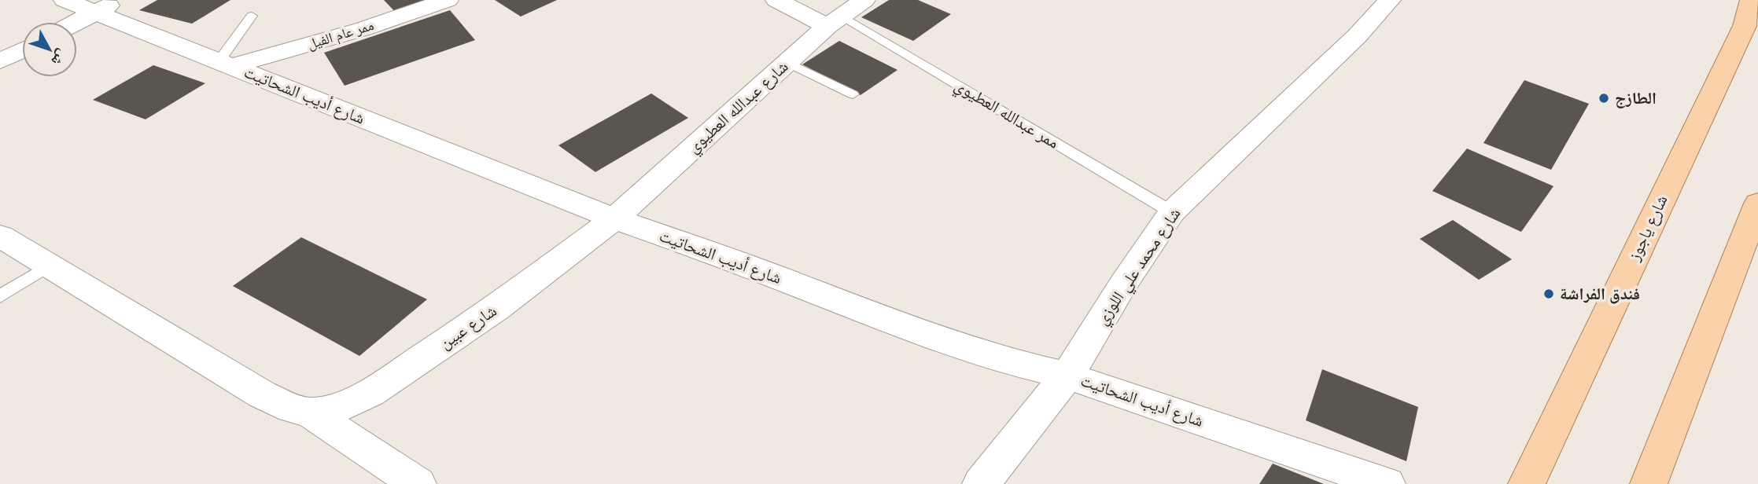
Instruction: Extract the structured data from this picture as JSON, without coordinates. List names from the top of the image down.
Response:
{
  "streets": {
    "main road": ["شارع ياجوز"],
    "street": [
      "ممر عام الفيل",
      "شارع أديب الشحاتيت",
      "شارع عبدالله العطيوي",
      "شارع محمد علي اللوزي",
      "شارع عبين"
    ],
    "lane": ["ممر عبدالله العطيوي"]
  },
  "crossings": [
    ["ممر عام الفيل", "شارع أديب الشحاتيت"],
    ["شارع أديب الشحاتيت", "شارع عبدالله العطيوي"],
    ["شارع أديب الشحاتيت", "شارع محمد علي اللوزي"],
    ["شارع أديب الشحاتيت", "شارع عبين"],
    ["شارع عبدالله العطيوي", "ممر عبدالله العطيوي"],
    ["شارع عبدالله العطيوي", "شارع عبين"],
    ["ممر عبدالله العطيوي", "شارع محمد علي اللوزي"]
  ],
  "places": ["الطازج", "فندق الفراشة"],
  "north": "bottom right"
}
